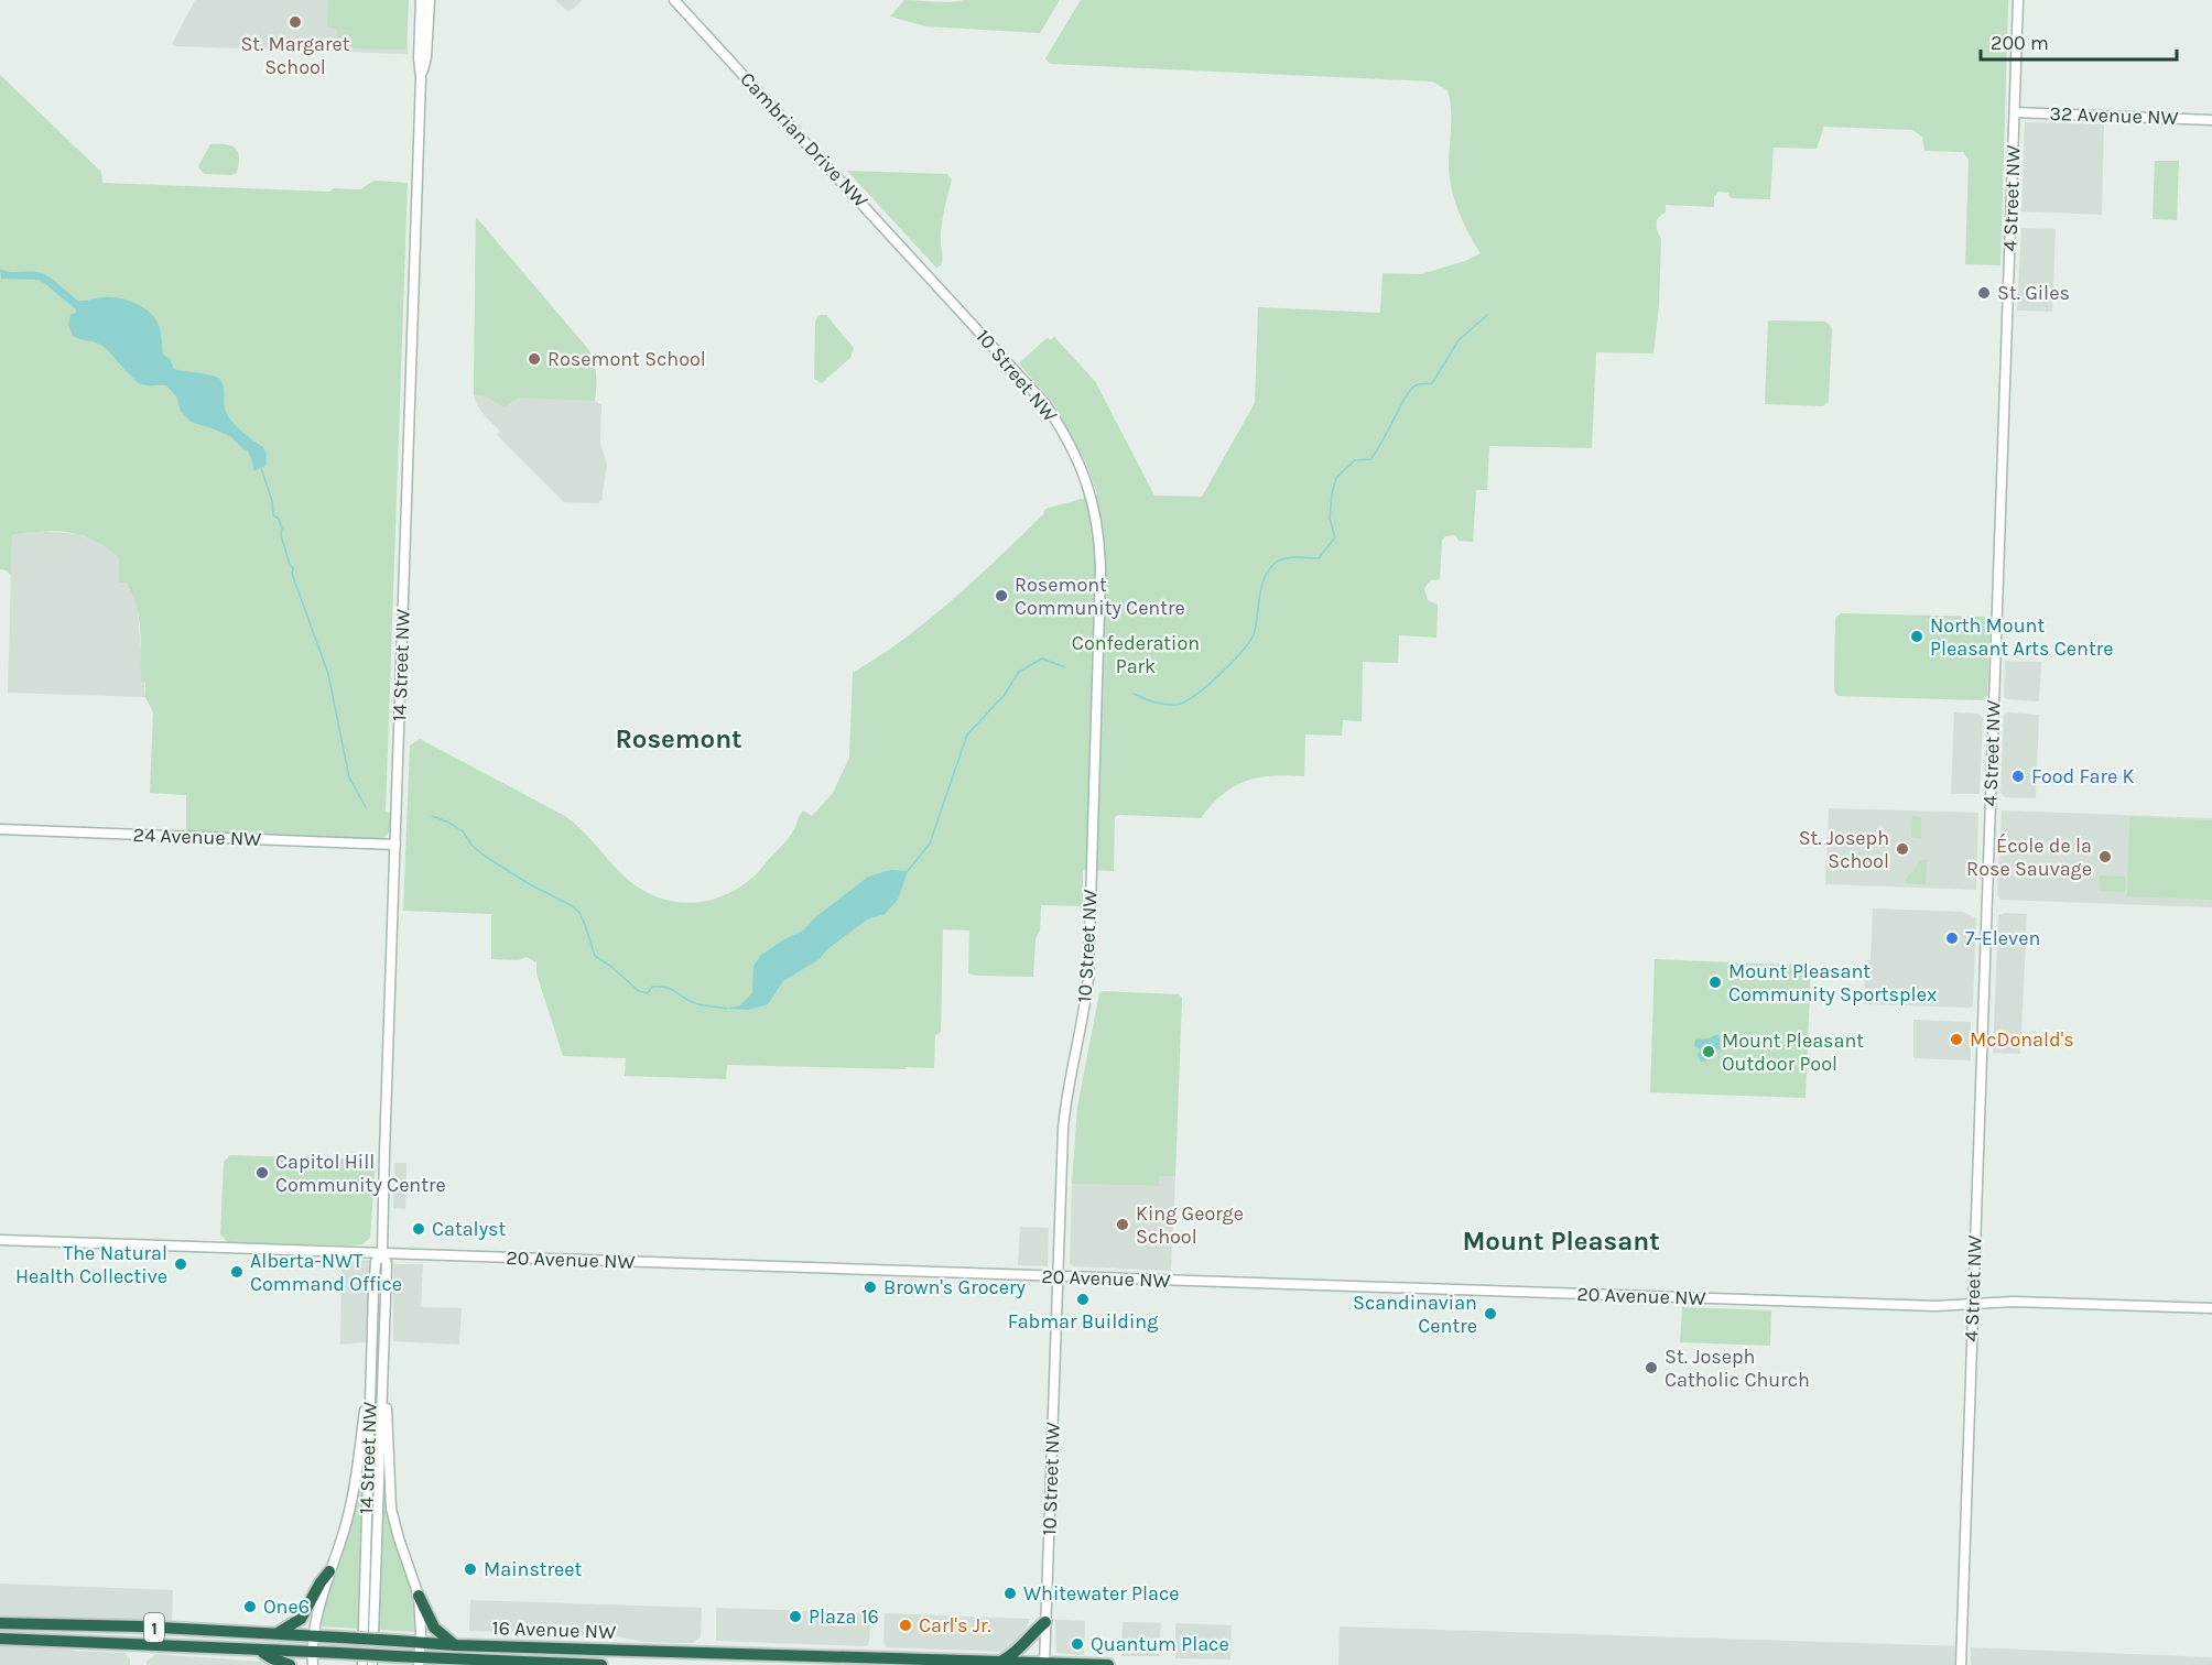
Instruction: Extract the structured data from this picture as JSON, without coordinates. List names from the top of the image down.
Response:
{
  "streets": {
    "highway": ["1", "16 Avenue NW"],
    "street": [
      "32 Avenue NW",
      "Cambrian Drive NW",
      "4 Street NW",
      "10 Street NW",
      "14 Street NW",
      "24 Avenue NW",
      "20 Avenue NW"
    ]
  },
  "crossings": [
    ["32 Avenue NW", "4 Street NW"],
    ["Cambrian Drive NW", "10 Street NW"],
    ["4 Street NW", "20 Avenue NW"],
    ["10 Street NW", "20 Avenue NW"],
    ["10 Street NW", "16 Avenue NW"],
    ["14 Street NW", "24 Avenue NW"],
    ["14 Street NW", "20 Avenue NW"]
  ],
  "districts": ["Rosemont", "Mount Pleasant"],
  "parks": ["Confederation Park"],
  "places": [
    "St. Margaret School",
    "St. Giles",
    "Rosemont School",
    "Rosemont Community Centre",
    "North Mount Pleasant Arts Centre",
    "Food Fare K",
    "St. Joseph School",
    "École de la Rose Sauvage",
    "7-Eleven",
    "Mount Pleasant Community Sportsplex",
    "McDonald's",
    "Mount Pleasant Outdoor Pool",
    "Capitol Hill Community Centre",
    "King George School",
    "Catalyst",
    "The Natural Health Collective",
    "Alberta-NWT Command Office",
    "Brown's Grocery",
    "Fabmar Building",
    "Scandinavian Centre",
    "St. Joseph Catholic Church",
    "Mainstreet",
    "Whitewater Place",
    "One6",
    "Plaza 16",
    "Carl's Jr.",
    "Quantum Place"
  ],
  "scale_bar": "200 m"
}
